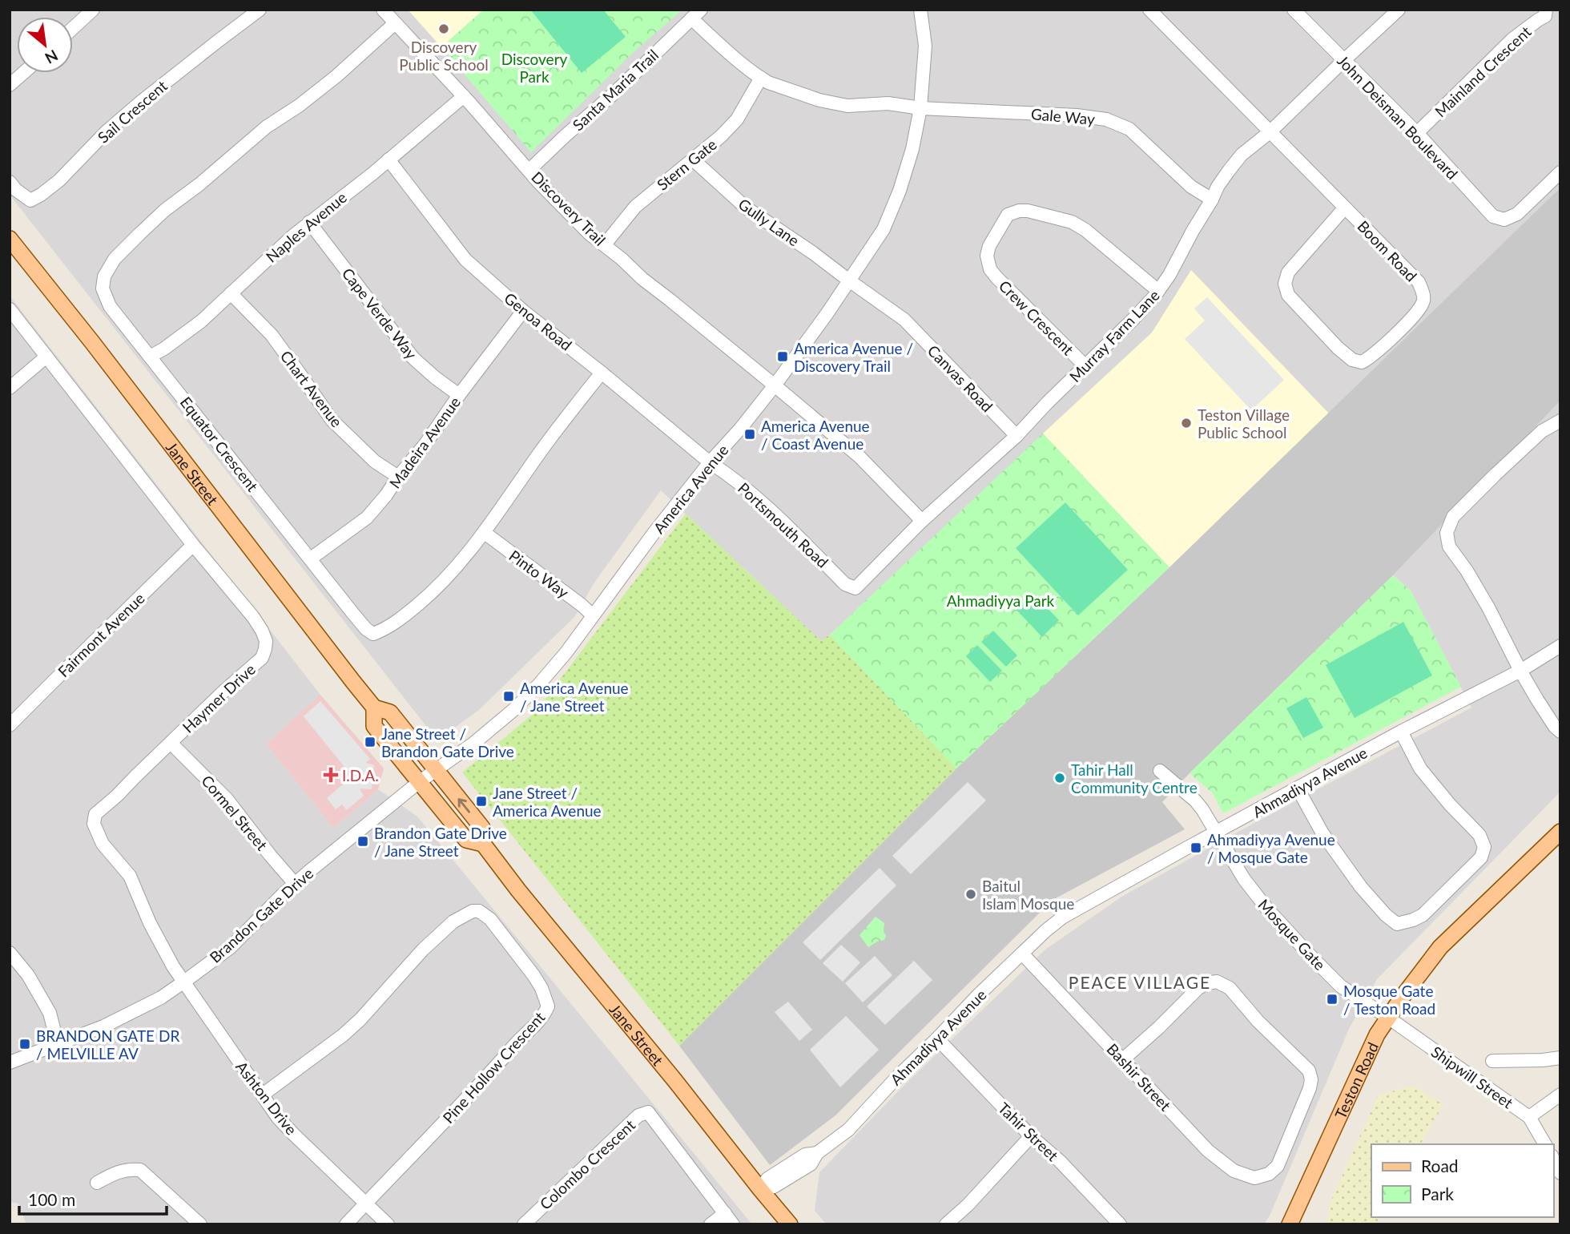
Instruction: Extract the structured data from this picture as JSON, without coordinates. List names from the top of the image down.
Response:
{
  "streets": {
    "main road": ["Jane Street", "Teston Road"],
    "street": [
      "Mainland Crescent",
      "Santa Maria Trail",
      "Sail Crescent",
      "Gale Way",
      "John Deisman Boulevard",
      "Stern Gate",
      "Discovery Trail",
      "Gully Lane",
      "Naples Avenue",
      "Boom Road",
      "Cape Verde Way",
      "Crew Crescent",
      "Genoa Road",
      "Murray Farm Lane",
      "Canvas Road",
      "Chart Avenue",
      "Madeira Avenue",
      "Equator Crescent",
      "America Avenue",
      "Portsmouth Road",
      "Pinto Way",
      "Fairmont Avenue",
      "Haymer Drive",
      "Ahmadiyya Avenue",
      "Cormel Street",
      "Brandon Gate Drive",
      "Mosque Gate",
      "Pine Hollow Crescent",
      "Bashir Street",
      "Shipwill Street",
      "Ashton Drive",
      "Tahir Street",
      "Colombo Crescent"
    ]
  },
  "crossings": [
    ["Mainland Crescent", "John Deisman Boulevard"],
    ["Santa Maria Trail", "Gale Way"],
    ["Santa Maria Trail", "Discovery Trail"],
    ["Gale Way", "Stern Gate"],
    ["Gale Way", "Murray Farm Lane"],
    ["Gale Way", "America Avenue"],
    ["John Deisman Boulevard", "Murray Farm Lane"],
    ["Stern Gate", "Discovery Trail"],
    ["Stern Gate", "Gully Lane"],
    ["Discovery Trail", "Naples Avenue"],
    ["Discovery Trail", "Murray Farm Lane"],
    ["Discovery Trail", "Equator Crescent"],
    ["Discovery Trail", "America Avenue"],
    ["Gully Lane", "Canvas Road"],
    ["Gully Lane", "America Avenue"],
    ["Naples Avenue", "Cape Verde Way"],
    ["Naples Avenue", "Genoa Road"],
    ["Naples Avenue", "Chart Avenue"],
    ["Naples Avenue", "Equator Crescent"],
    ["Boom Road", "Murray Farm Lane"],
    ["Cape Verde Way", "Madeira Avenue"],
    ["Crew Crescent", "Murray Farm Lane"],
    ["Genoa Road", "Madeira Avenue"],
    ["Genoa Road", "Equator Crescent"],
    ["Genoa Road", "America Avenue"],
    ["Genoa Road", "Portsmouth Road"],
    ["Murray Farm Lane", "Canvas Road"],
    ["Murray Farm Lane", "Portsmouth Road"],
    ["Canvas Road", "America Avenue"],
    ["Chart Avenue", "Madeira Avenue"],
    ["Madeira Avenue", "Equator Crescent"],
    ["Equator Crescent", "Pinto Way"],
    ["Jane Street", "America Avenue"],
    ["Jane Street", "Ahmadiyya Avenue"],
    ["Jane Street", "Brandon Gate Drive"],
    ["America Avenue", "Portsmouth Road"],
    ["America Avenue", "Pinto Way"],
    ["America Avenue", "Brandon Gate Drive"],
    ["Fairmont Avenue", "Haymer Drive"],
    ["Haymer Drive", "Cormel Street"],
    ["Haymer Drive", "Brandon Gate Drive"],
    ["Haymer Drive", "Ashton Drive"],
    ["Ahmadiyya Avenue", "Mosque Gate"],
    ["Ahmadiyya Avenue", "Bashir Street"],
    ["Ahmadiyya Avenue", "Tahir Street"],
    ["Cormel Street", "Brandon Gate Drive"],
    ["Brandon Gate Drive", "Ashton Drive"],
    ["Mosque Gate", "Shipwill Street"],
    ["Mosque Gate", "Teston Road"],
    ["Pine Hollow Crescent", "Ashton Drive"],
    ["Shipwill Street", "Teston Road"]
  ],
  "districts": ["PEACE VILLAGE"],
  "parks": ["Discovery Park", "Ahmadiyya Park"],
  "places": {
    "other": [
      "Discovery Public School",
      "Teston Village Public School",
      "Tahir Hall Community Centre",
      "Baitul Islam Mosque"
    ],
    "transit": [
      "America Avenue / Discovery Trail",
      "America Avenue / Coast Avenue",
      "America Avenue / Jane Street",
      "Jane Street / Brandon Gate Drive",
      "Jane Street / America Avenue",
      "Brandon Gate Drive / Jane Street",
      "Ahmadiyya Avenue / Mosque Gate",
      "Mosque Gate / Teston Road",
      "BRANDON GATE DR / MELVILLE AV"
    ],
    "health": ["I.D.A."]
  },
  "legend": ["Road", "Park"],
  "scale_bar": "100 m",
  "north": "bottom right"
}
